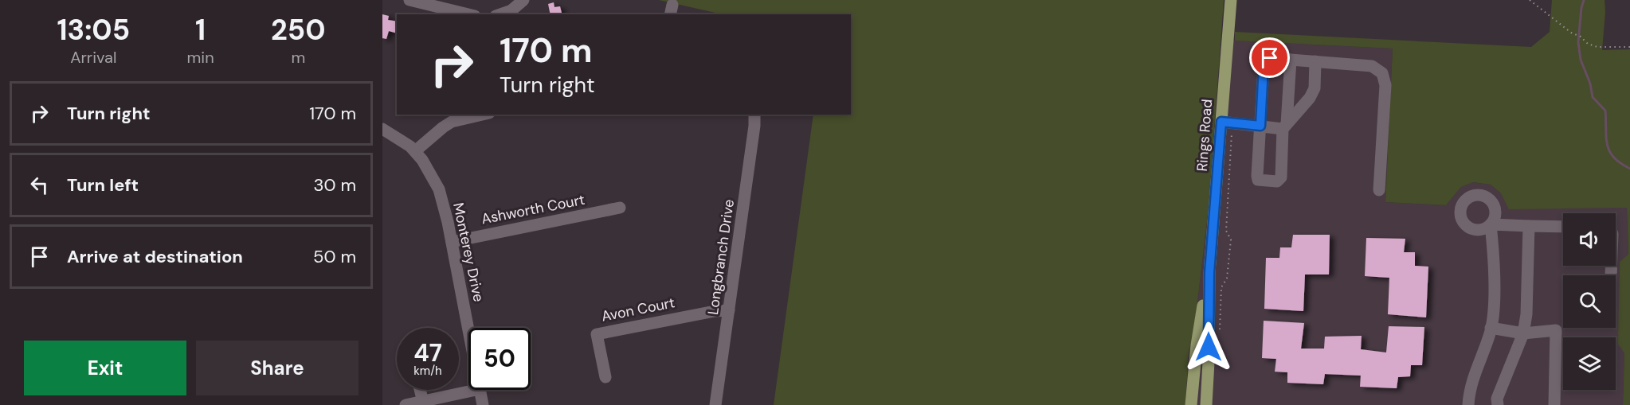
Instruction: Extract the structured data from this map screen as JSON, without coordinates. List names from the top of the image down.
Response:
{
  "streets": {
    "main road": ["Rings Road"],
    "street": [
      "Ashworth Court",
      "Monterey Drive",
      "Longbranch Drive",
      "Avon Court"
    ]
  },
  "crossings": [
    ["Ashworth Court", "Monterey Drive"],
    ["Longbranch Drive", "Avon Court"]
  ],
  "page": {
    "eta": [
      "13:05",
      "Arrival",
      "1",
      "min",
      "250",
      "m"
    ],
    "turn": ["170 m", "Turn right"],
    "list": [
      {
        "name": "Turn right",
        "value": "170 m"
      },
      {
        "name": "Turn left",
        "value": "30 m"
      },
      {
        "name": "Arrive at destination",
        "value": "50 m"
      }
    ],
    "speed": "47 km/h",
    "limit": "50",
    "buttons": ["Exit", "Share"]
  }
}
